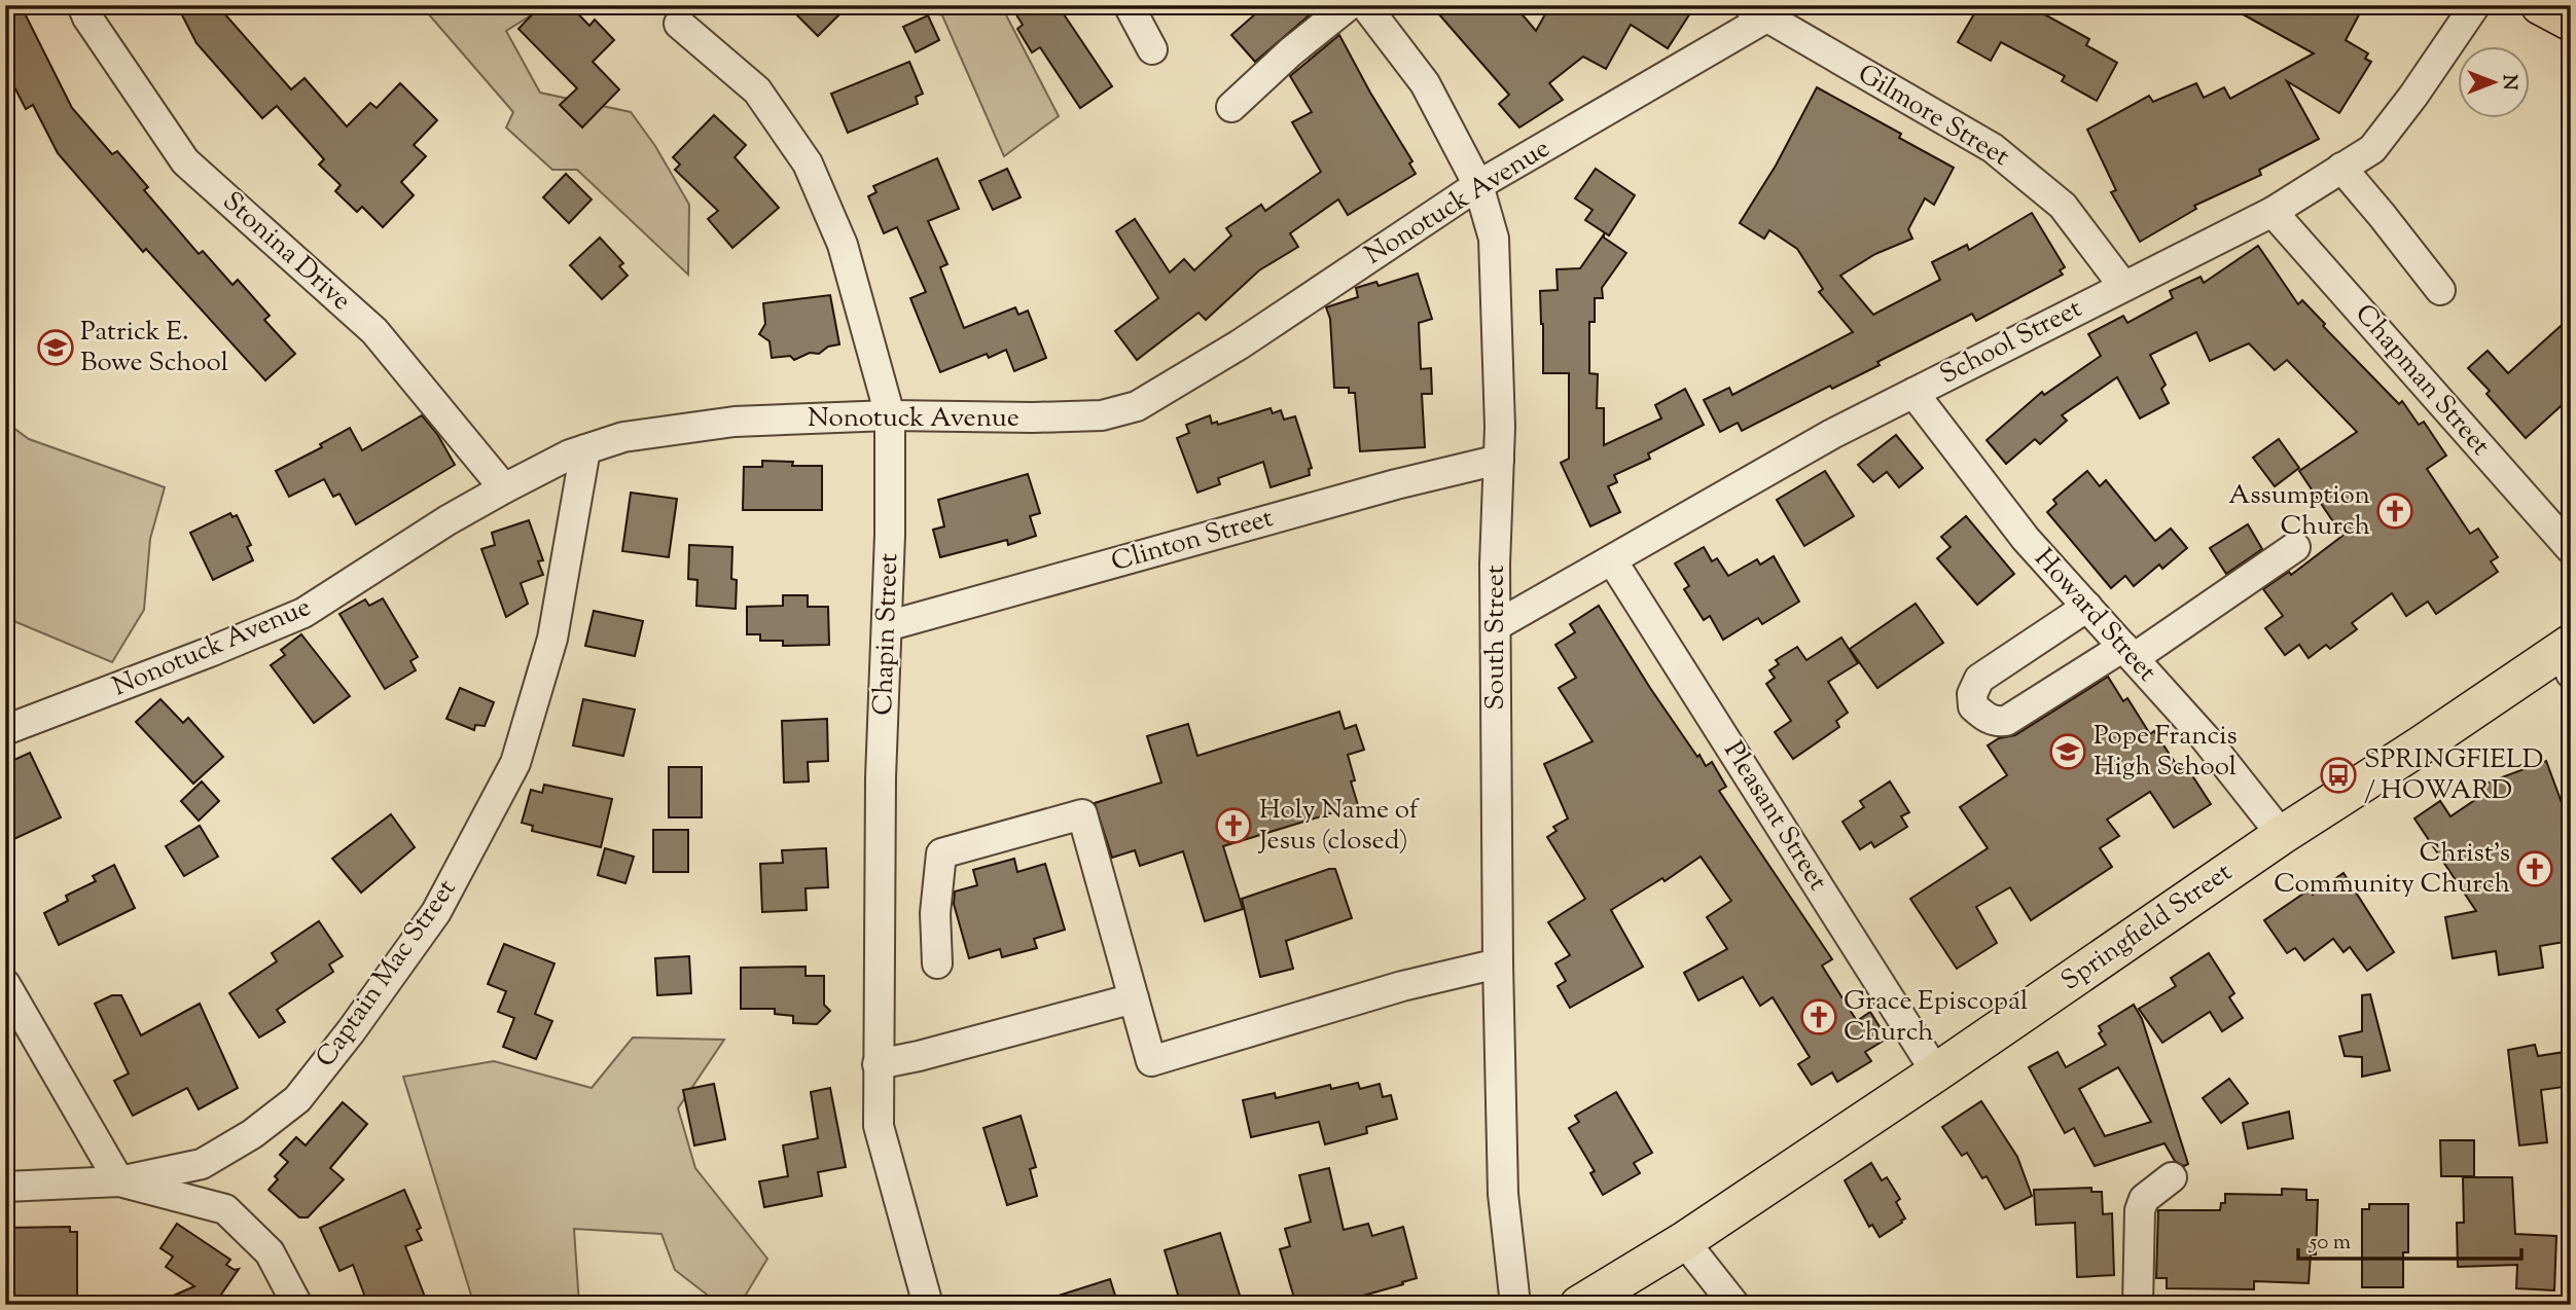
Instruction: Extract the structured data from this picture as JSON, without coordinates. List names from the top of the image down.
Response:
{
  "streets": {
    "main road": ["Springfield Street"],
    "street": [
      "Gilmore Street",
      "Nonotuck Avenue",
      "Stonina Drive",
      "School Street",
      "Chapman Street",
      "Clinton Street",
      "Howard Street",
      "Chapin Street",
      "South Street",
      "Pleasant Street",
      "Captain Mac Street"
    ]
  },
  "crossings": [
    ["Gilmore Street", "Nonotuck Avenue"],
    ["Gilmore Street", "School Street"],
    ["Nonotuck Avenue", "Stonina Drive"],
    ["Nonotuck Avenue", "Chapin Street"],
    ["Nonotuck Avenue", "South Street"],
    ["Nonotuck Avenue", "Captain Mac Street"],
    ["School Street", "Chapman Street"],
    ["School Street", "Howard Street"],
    ["School Street", "South Street"],
    ["School Street", "Pleasant Street"],
    ["Clinton Street", "Chapin Street"],
    ["Clinton Street", "South Street"],
    ["Howard Street", "Springfield Street"],
    ["Pleasant Street", "Springfield Street"]
  ],
  "places": {
    "school or university": ["Patrick E. Bowe School", "Pope Francis High School"],
    "church": [
      "Assumption Church",
      "Holy Name of Jesus (closed)",
      "Christ's Community Church",
      "Grace Episcopal Church"
    ],
    "bus stop": ["SPRINGFIELD / HOWARD"]
  },
  "scale_bar": "50 m",
  "north": "right"
}
